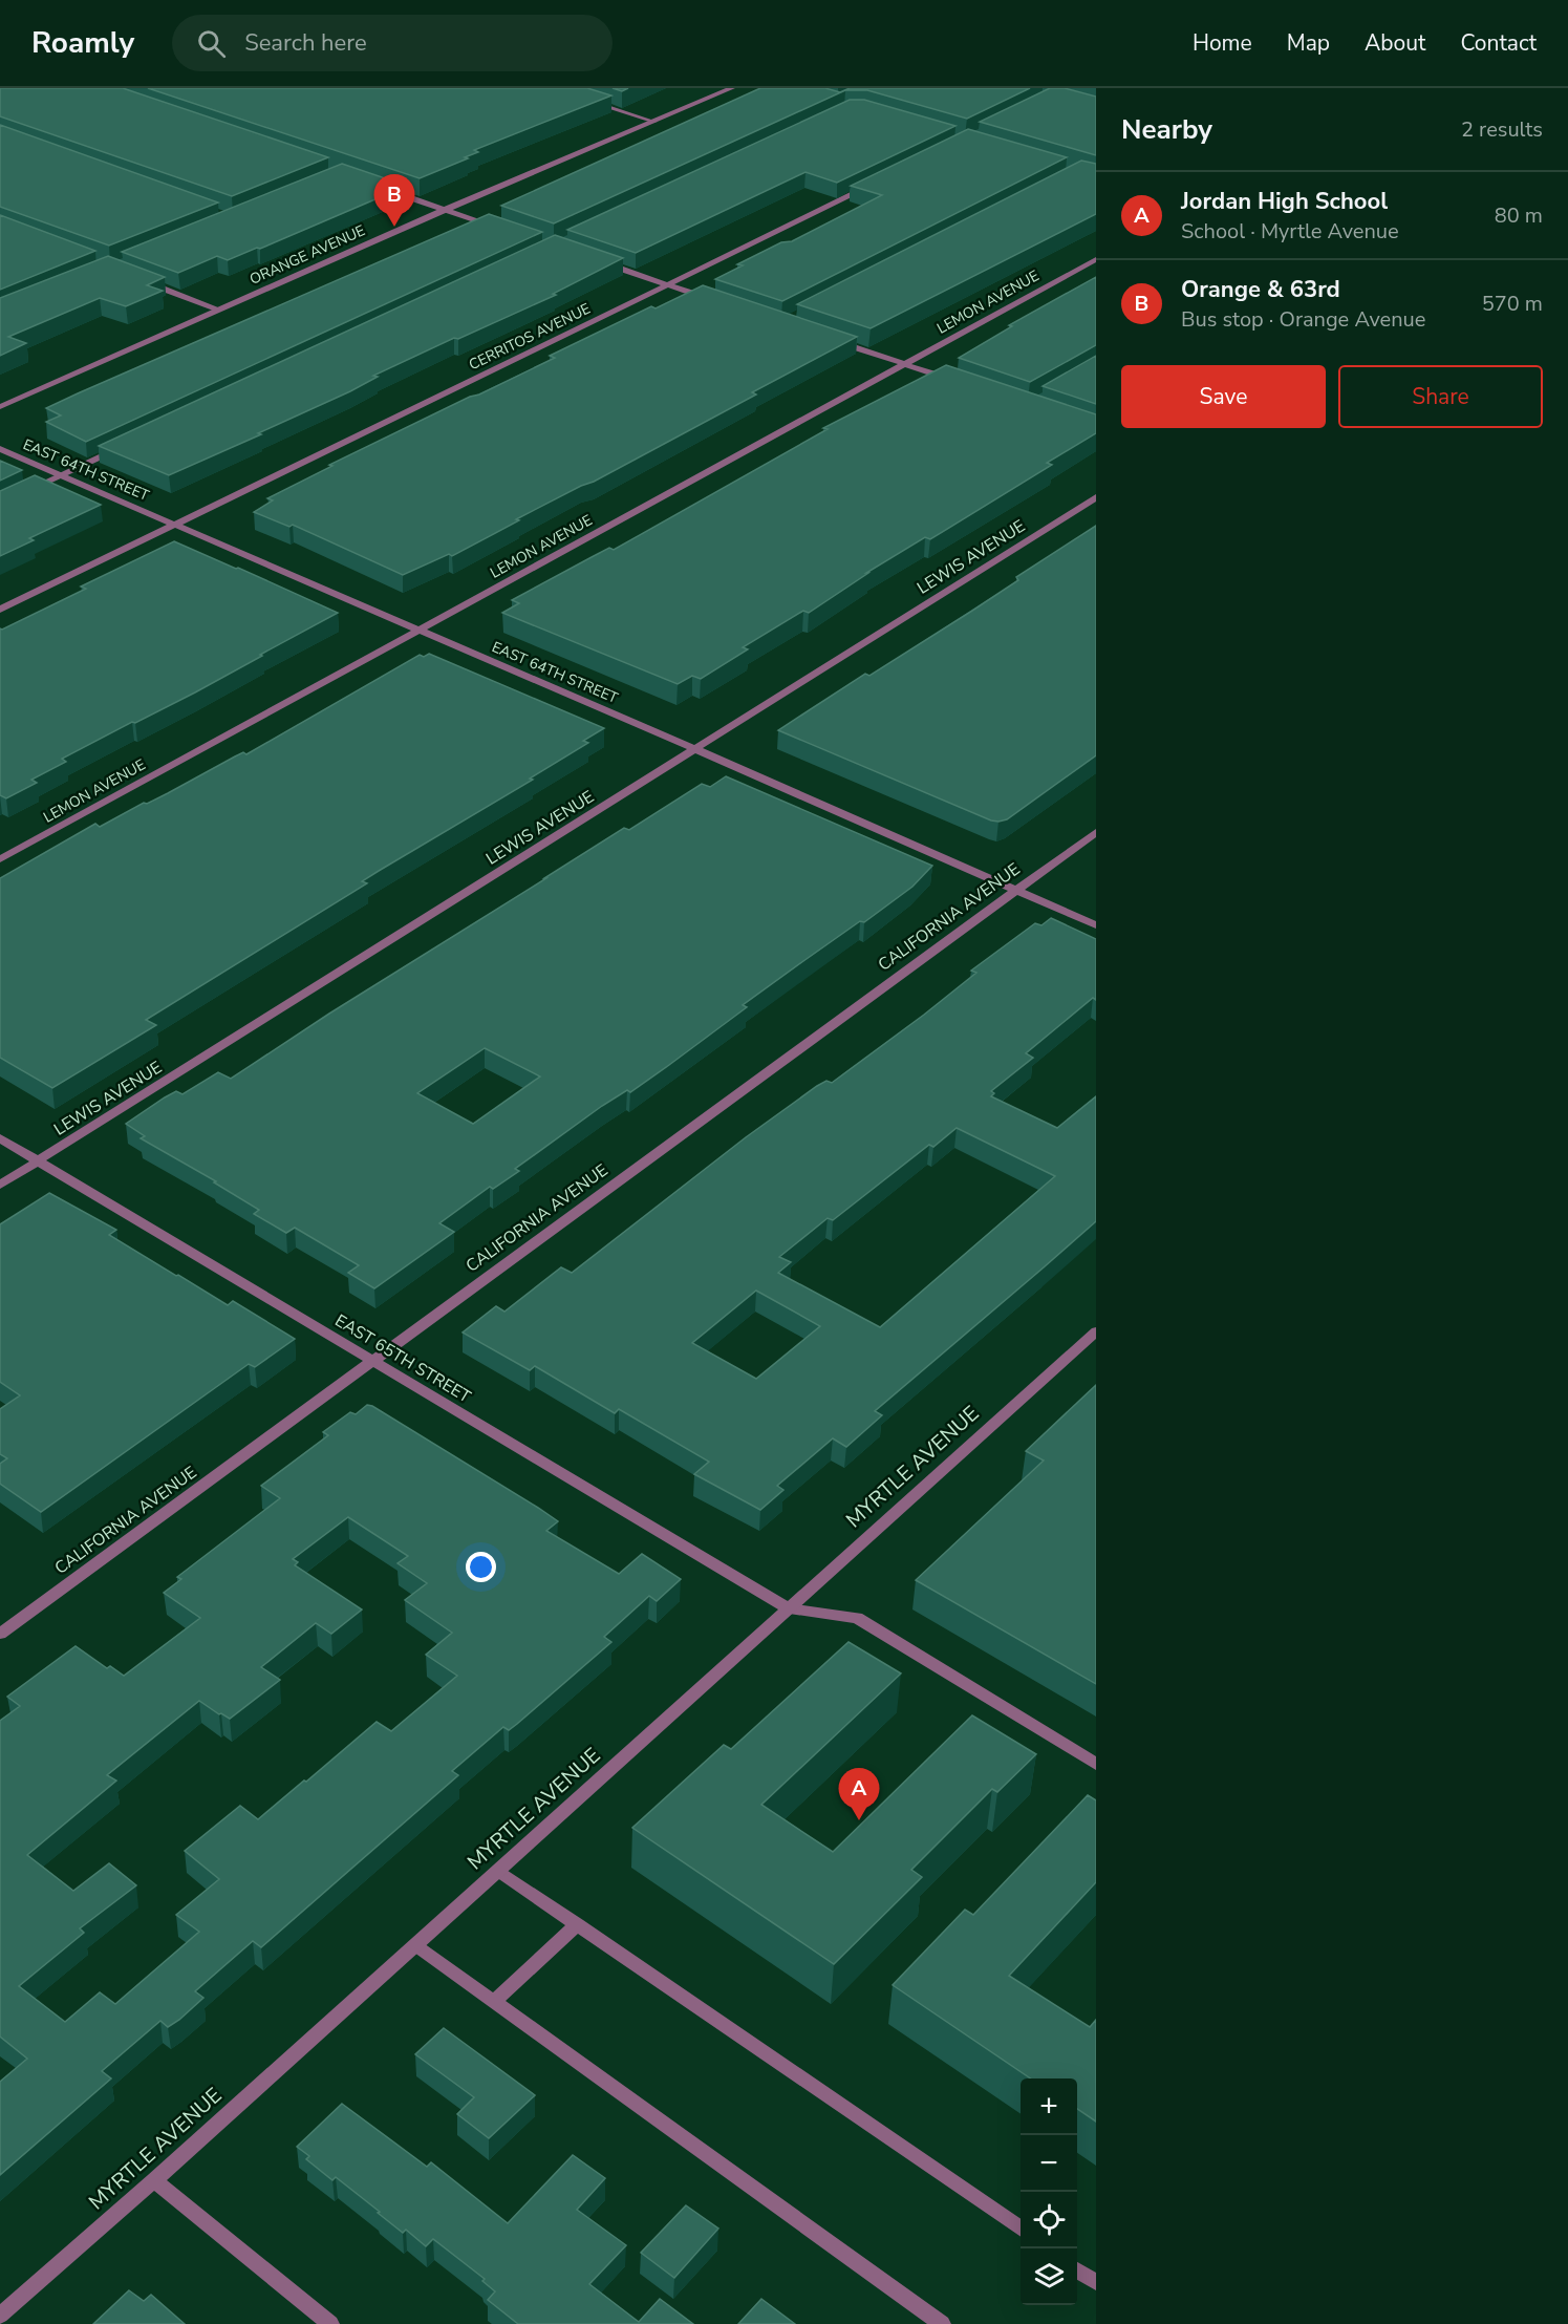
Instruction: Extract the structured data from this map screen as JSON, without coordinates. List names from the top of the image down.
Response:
{
  "streets": {
    "street": [
      "ORANGE AVENUE",
      "LEMON AVENUE",
      "CERRITOS AVENUE",
      "EAST 64TH STREET",
      "LEWIS AVENUE",
      "CALIFORNIA AVENUE",
      "EAST 65TH STREET",
      "MYRTLE AVENUE"
    ]
  },
  "crossings": [
    ["LEMON AVENUE", "EAST 64TH STREET"],
    ["CERRITOS AVENUE", "EAST 64TH STREET"],
    ["EAST 64TH STREET", "LEWIS AVENUE"],
    ["EAST 64TH STREET", "CALIFORNIA AVENUE"],
    ["LEWIS AVENUE", "EAST 65TH STREET"],
    ["CALIFORNIA AVENUE", "EAST 65TH STREET"],
    ["EAST 65TH STREET", "MYRTLE AVENUE"]
  ],
  "page": {
    "header": "Roamly",
    "search": "Search here",
    "nav": [
      "Home",
      "Map",
      "About",
      "Contact"
    ],
    "heading": ["Nearby", "2 results"],
    "list": [
      {
        "mark": "A",
        "name": "Jordan High School",
        "note": "School · Myrtle Avenue",
        "value": "80 m"
      },
      {
        "mark": "B",
        "name": "Orange & 63rd",
        "note": "Bus stop · Orange Avenue",
        "value": "570 m"
      }
    ],
    "pins": ["B", "A"],
    "buttons": ["Save", "Share"],
    "map_buttons": ["+", "−"]
  }
}
